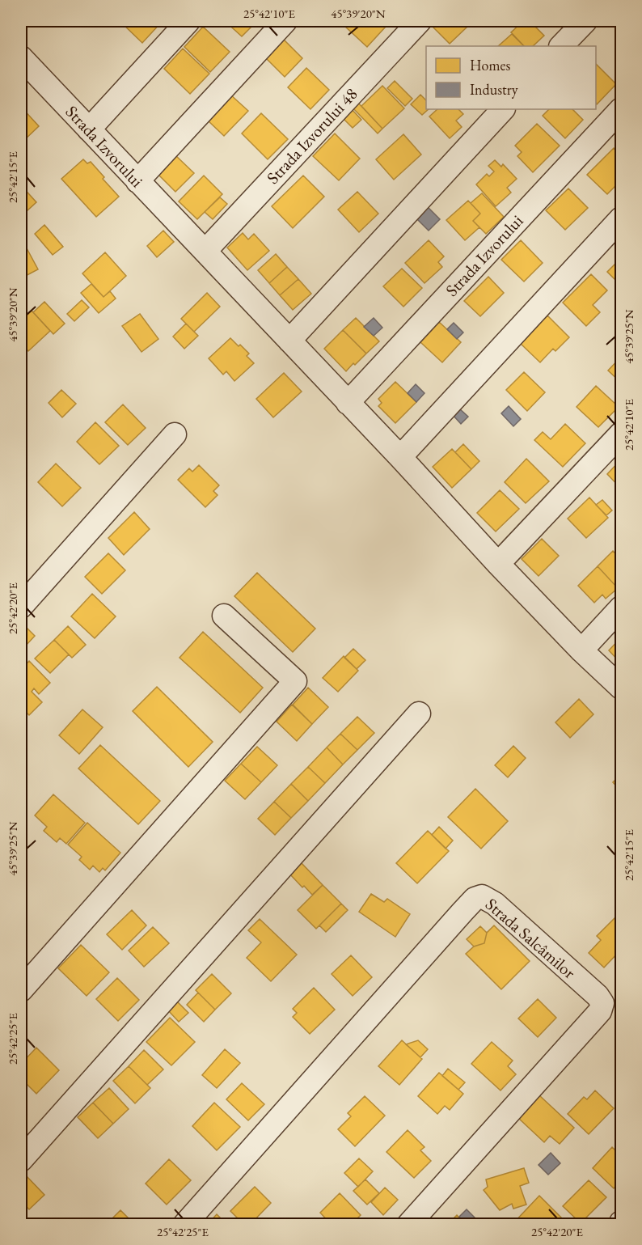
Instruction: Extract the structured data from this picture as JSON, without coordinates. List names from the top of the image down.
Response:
{
  "streets": {
    "street": ["Strada Izvorului 48", "Strada Izvorului", "Strada Salcâmilor"]
  },
  "crossings": [
    ["Strada Izvorului 48", "Strada Izvorului"]
  ],
  "legend": ["Homes", "Industry"],
  "coordinates": [
    "25°42'10\"E",
    "45°39'20\"N",
    "25°42'15\"E",
    "45°39'25\"N",
    "25°42'20\"E",
    "25°42'25\"E"
  ]
}
